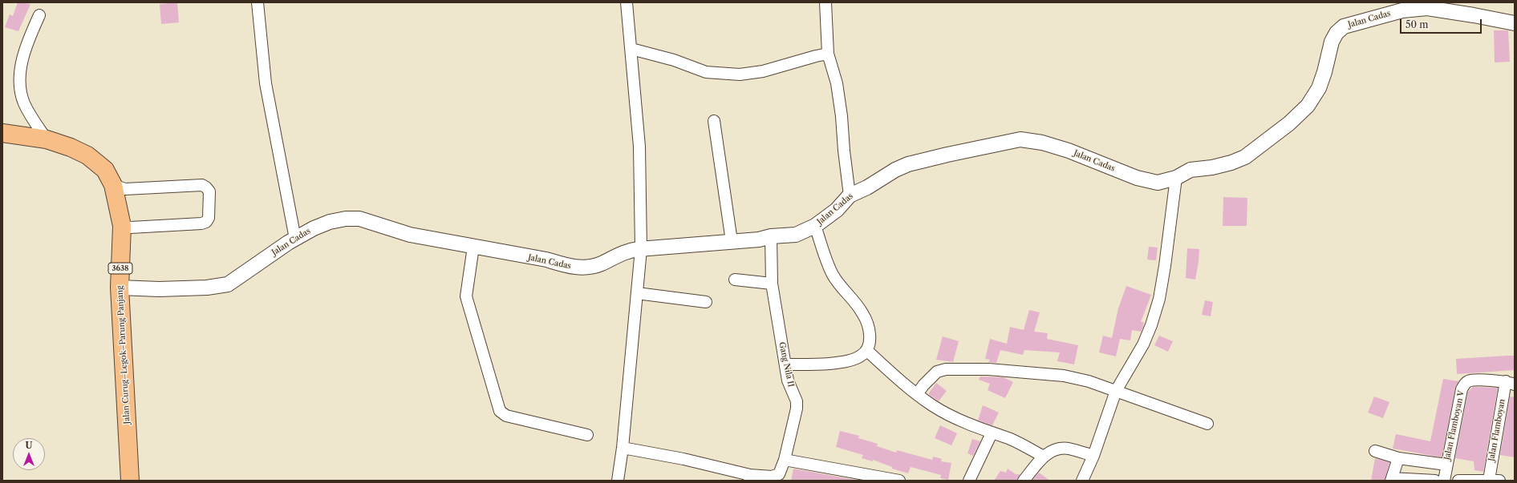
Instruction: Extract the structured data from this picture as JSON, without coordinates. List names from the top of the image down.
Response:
{
  "streets": {
    "main road": ["3638", "Jalan Curug–Legok–Parung Panjang"],
    "street": [
      "Jalan Cadas",
      "Gang Nila II",
      "Jalan Flamboyan V",
      "Jalan Flamboyan"
    ]
  },
  "crossings": [
    ["Jalan Cadas", "Jalan Curug–Legok–Parung Panjang"],
    ["Jalan Cadas", "Gang Nila II"],
    ["Jalan Flamboyan V", "Jalan Flamboyan"]
  ],
  "scale_bar": "50 m",
  "north": "top"
}
